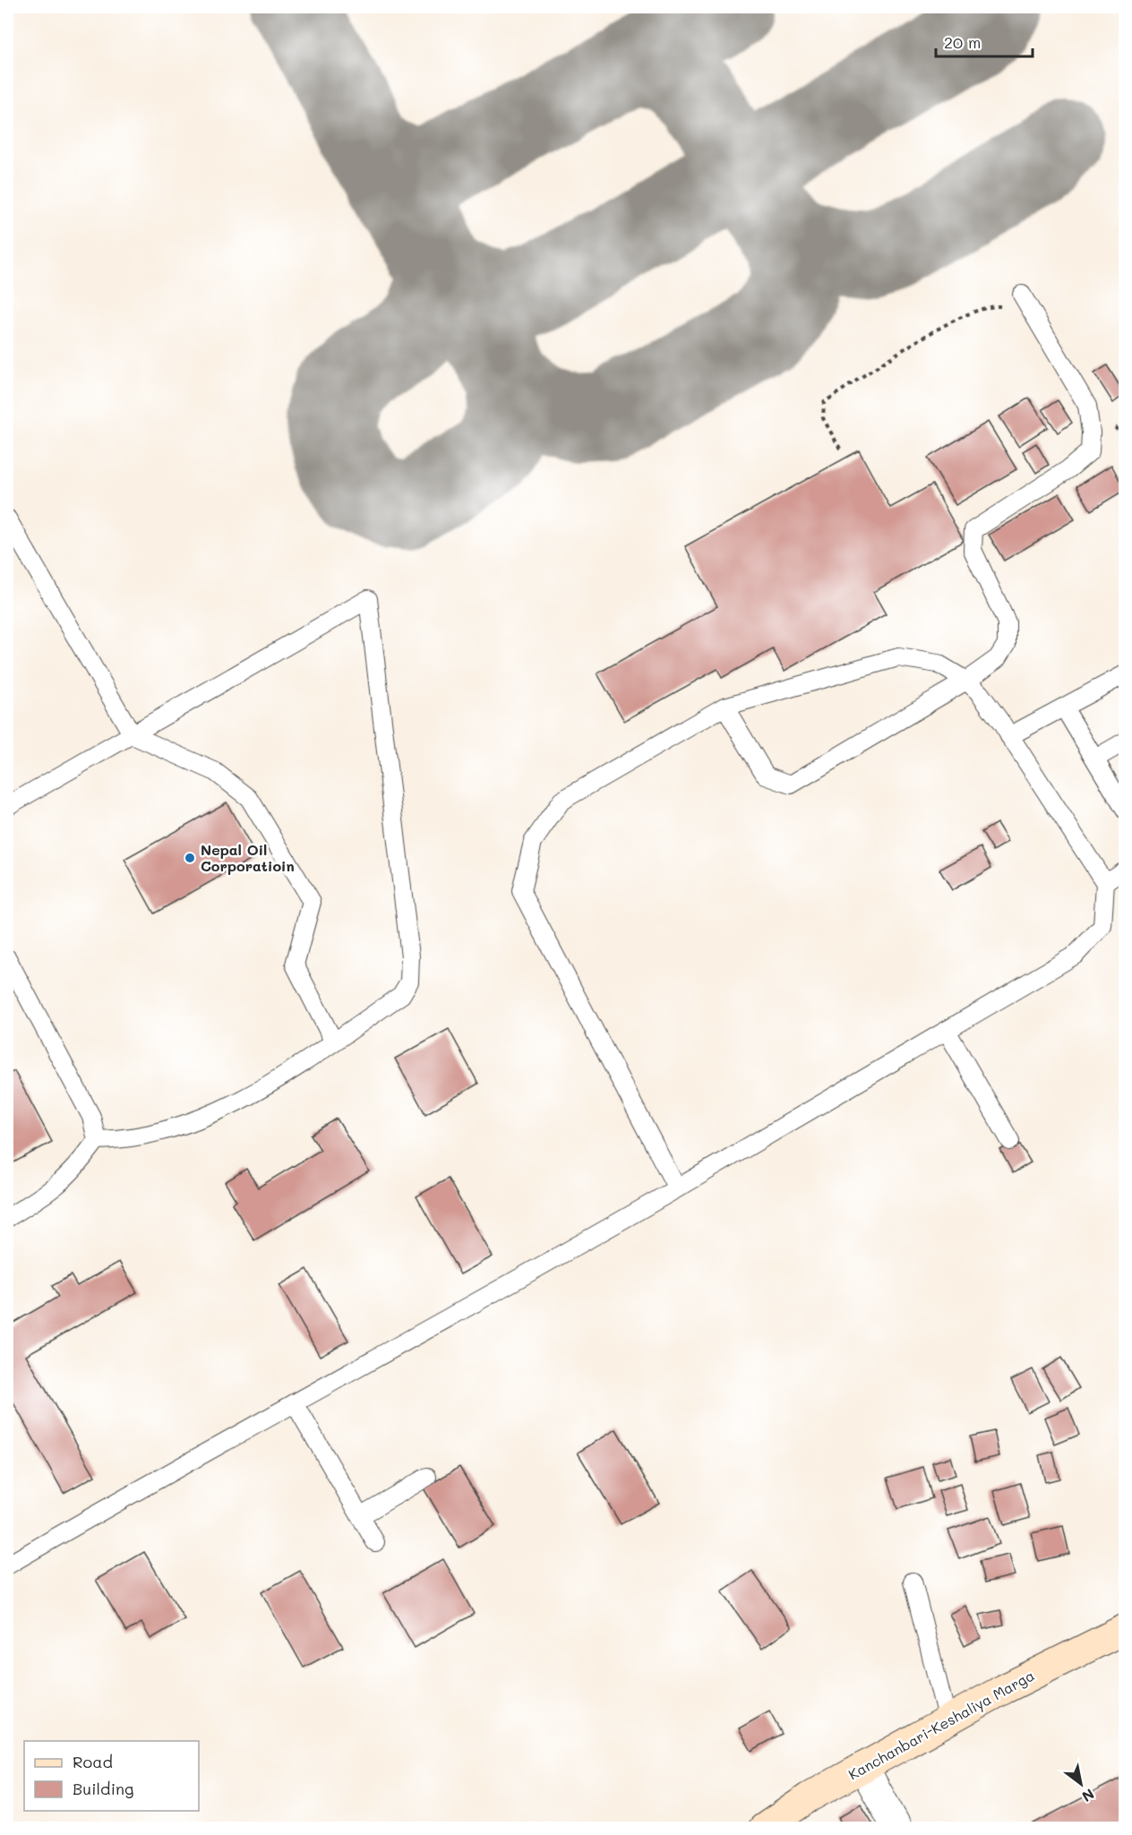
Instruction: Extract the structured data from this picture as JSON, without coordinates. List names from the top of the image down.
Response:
{
  "streets": {
    "street": ["Kanchanbari-Keshaliya Marga"]
  },
  "places": ["Nepal Oil Corporatioin"],
  "legend": ["Road", "Building"],
  "scale_bar": "20 m",
  "north": "bottom right"
}
